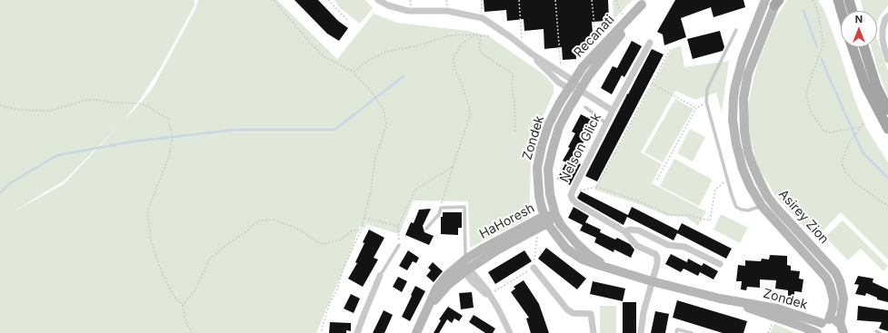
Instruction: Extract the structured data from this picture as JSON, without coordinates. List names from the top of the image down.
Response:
{
  "streets": {
    "street": [
      "Recanati",
      "Zondek",
      "Nelson Glick",
      "Asirey Zion",
      "HaHoresh"
    ]
  },
  "crossings": [
    ["Recanati", "Zondek"],
    ["Recanati", "Nelson Glick"],
    ["Zondek", "Nelson Glick"],
    ["Zondek", "Asirey Zion"],
    ["Zondek", "HaHoresh"]
  ],
  "north": "top"
}
